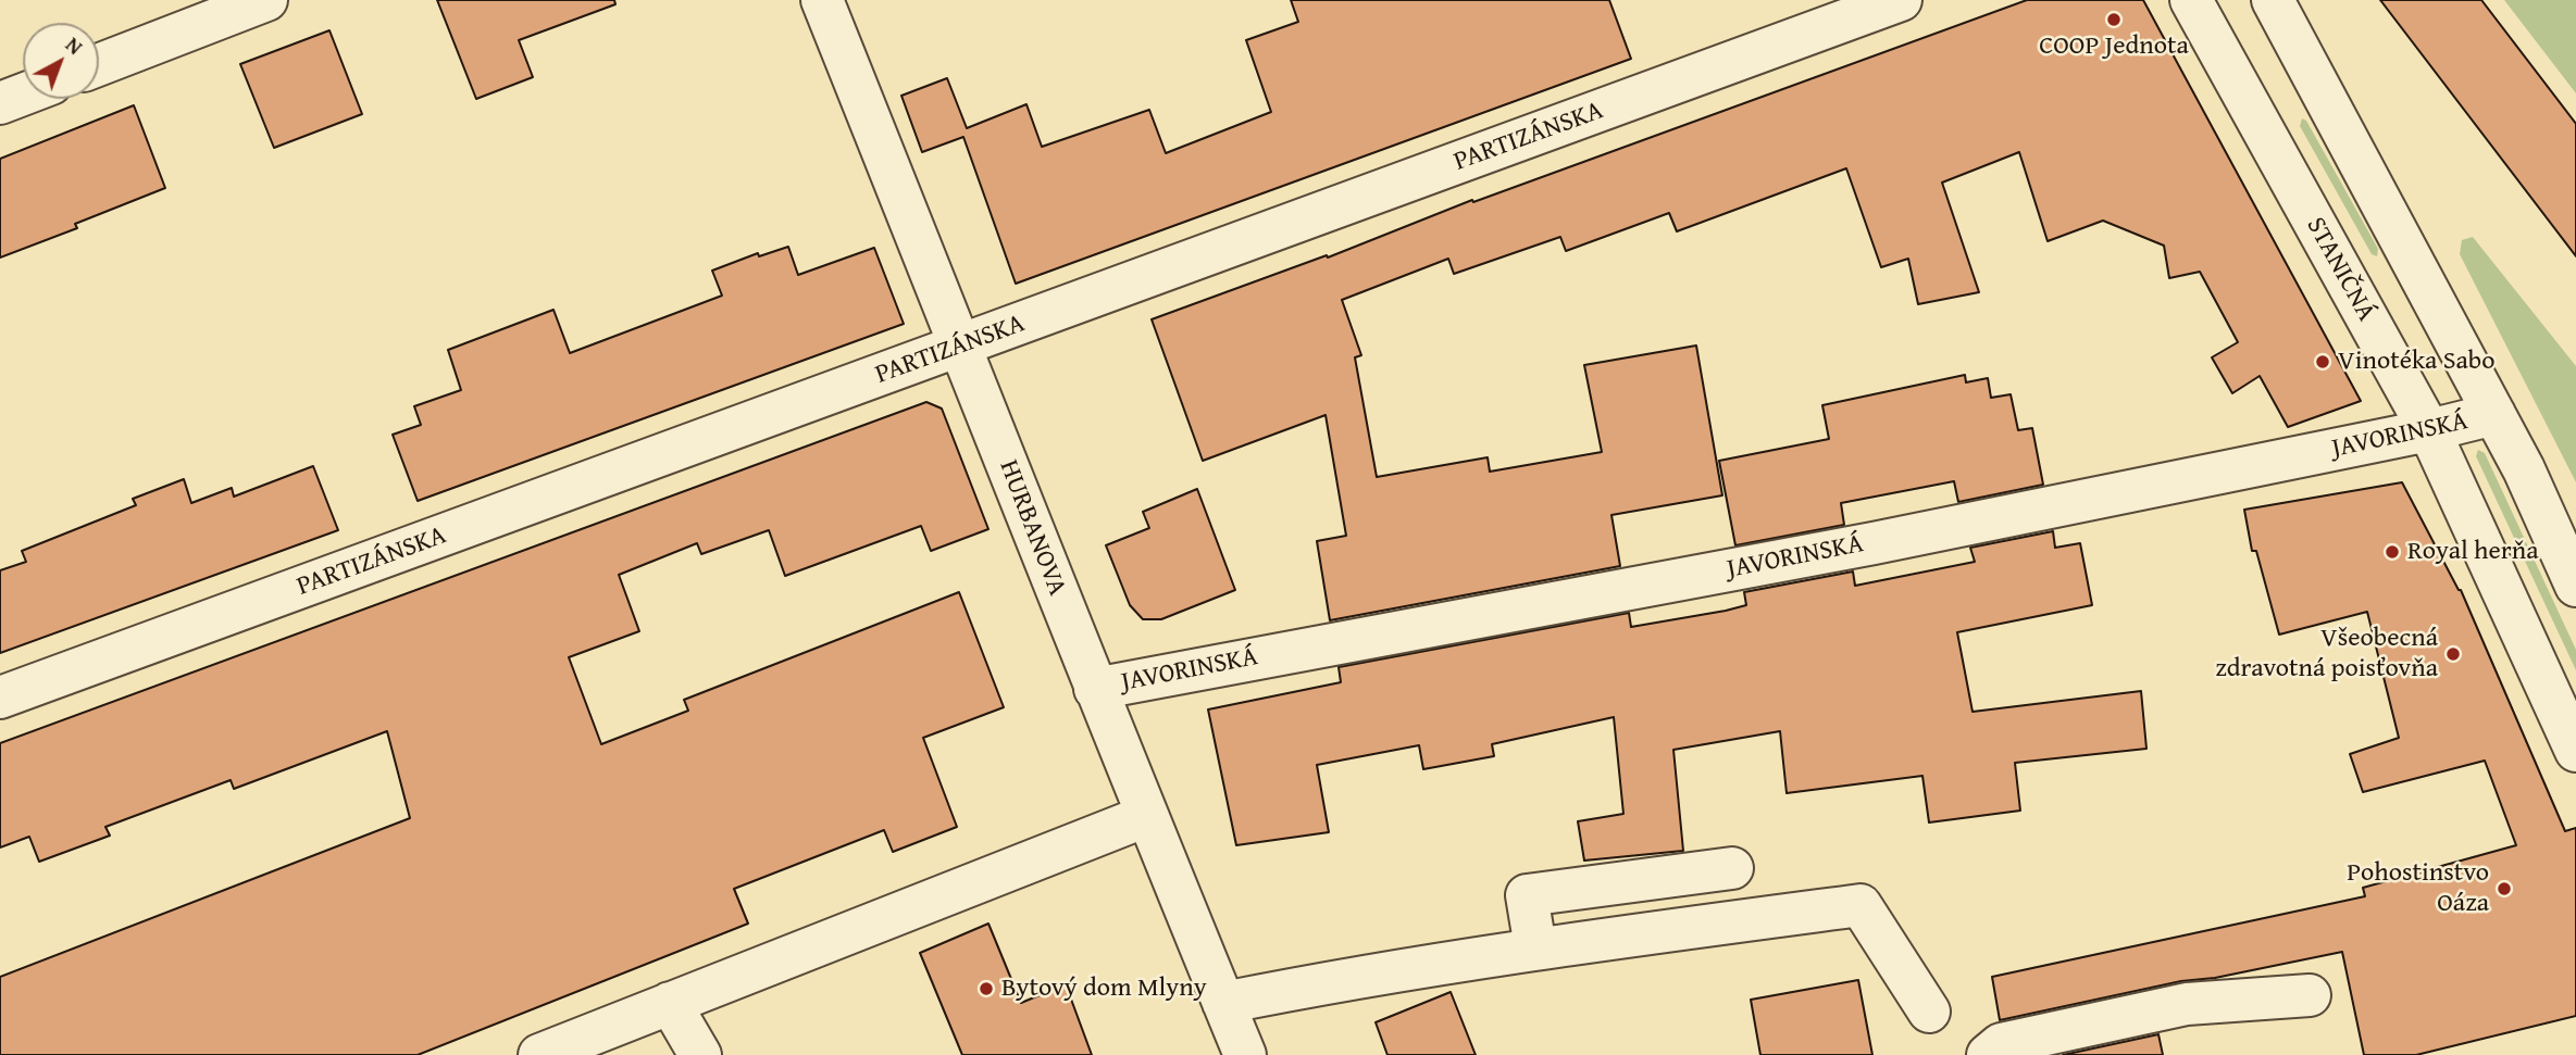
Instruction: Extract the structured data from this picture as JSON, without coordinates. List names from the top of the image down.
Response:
{
  "streets": {
    "street": [
      "PARTIZÁNSKA",
      "STANIČNÁ",
      "JAVORINSKÁ",
      "HURBANOVA"
    ]
  },
  "crossings": [
    ["PARTIZÁNSKA", "HURBANOVA"],
    ["STANIČNÁ", "JAVORINSKÁ"],
    ["JAVORINSKÁ", "HURBANOVA"]
  ],
  "places": [
    "COOP Jednota",
    "Vinotéka Sabo",
    "Royal herňa",
    "Všeobecná zdravotná poisťovňa",
    "Pohostinstvo Oáza",
    "Bytový dom Mlyny"
  ],
  "north": "top right"
}
